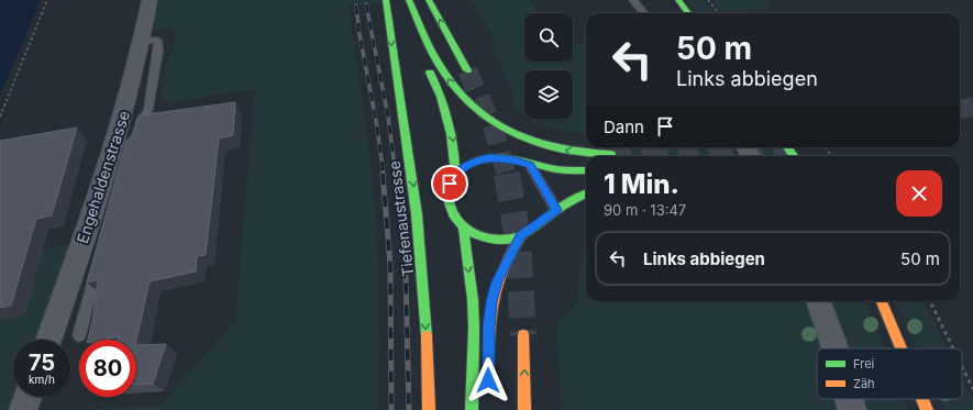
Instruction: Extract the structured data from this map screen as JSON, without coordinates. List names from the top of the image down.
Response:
{
  "streets": {
    "main road": ["Tiefenaustrasse"],
    "street": ["Engehaldenstrasse"]
  },
  "legend": ["Frei", "Zäh"],
  "page": {
    "turn": ["50 m", "Links abbiegen"],
    "then": "Dann",
    "heading": ["1 Min.", "90 m · 13:47"],
    "list": [
      {
        "name": "Links abbiegen",
        "value": "50 m"
      }
    ],
    "speed": "75 km/h",
    "limit": "80"
  }
}
